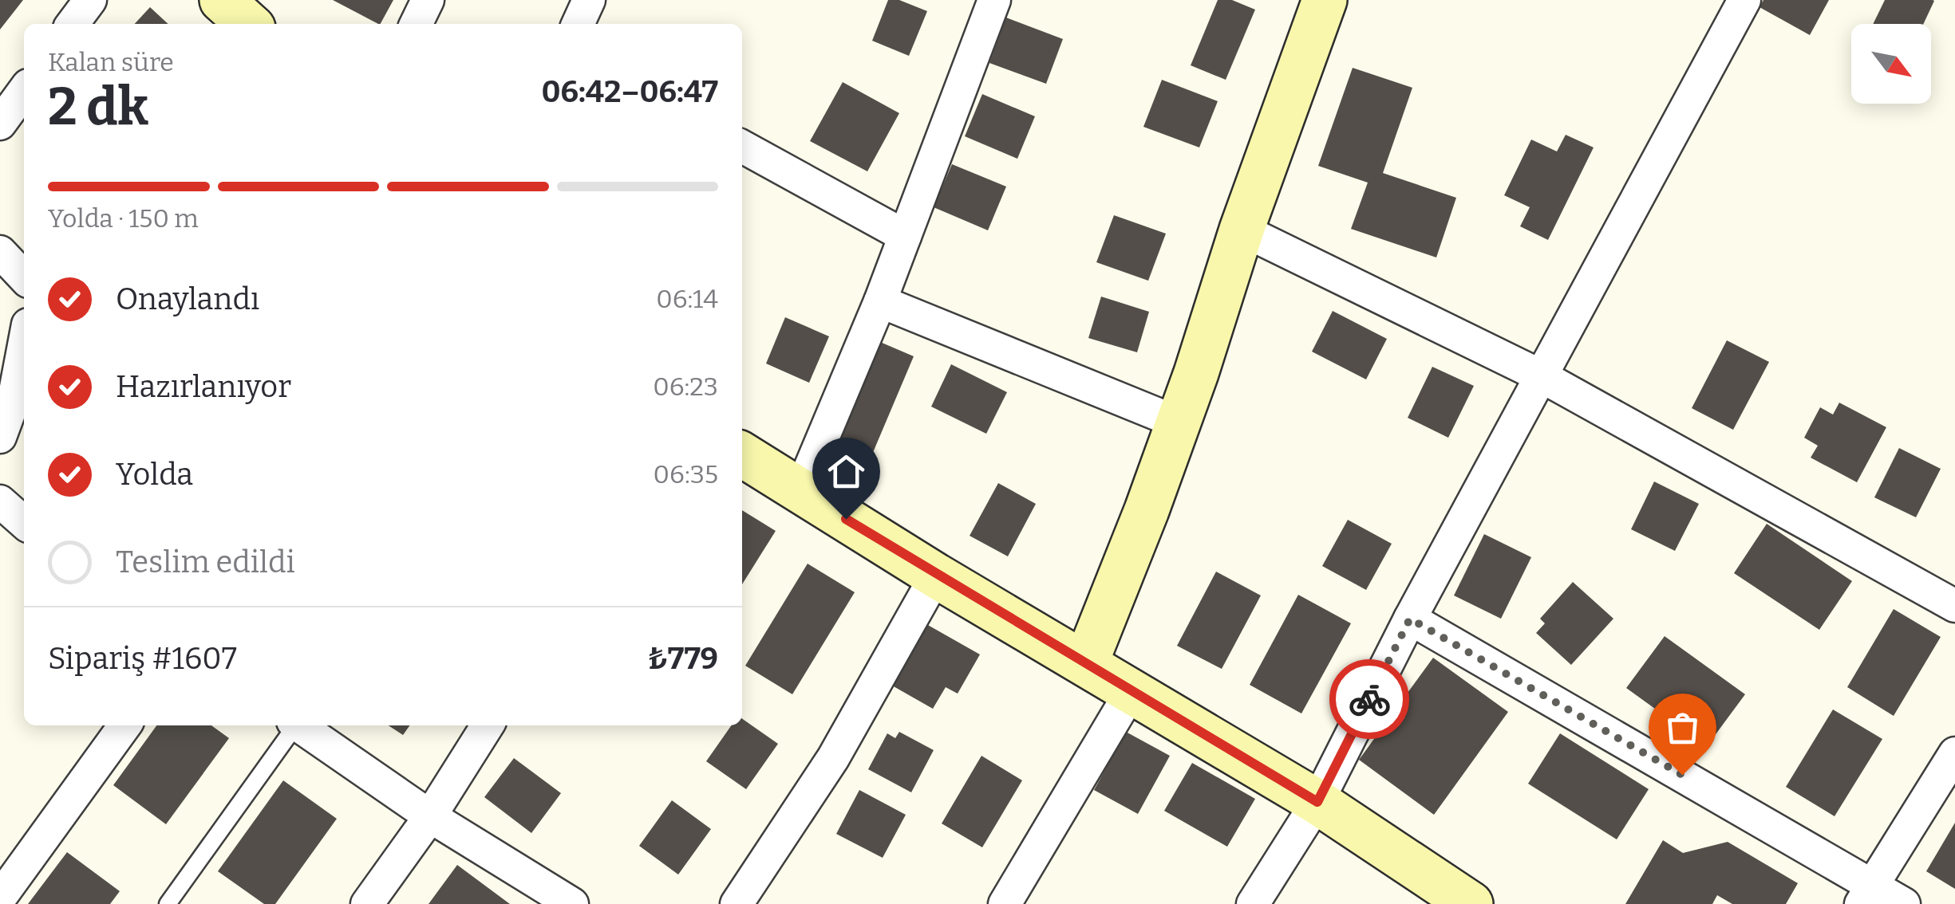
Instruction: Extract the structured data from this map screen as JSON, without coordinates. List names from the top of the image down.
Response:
{
  "north": "bottom right",
  "page": {
    "heading": ["2 dk", "Kalan süre", "06:42–06:47"],
    "panel": ["Sipariş #1607", "₺779"],
    "bar": "Yolda · 150 m",
    "list": [
      ["Onaylandı", "06:14"],
      ["Hazırlanıyor", "06:23"],
      ["Yolda", "06:35"],
      "Teslim edildi"
    ]
  }
}
